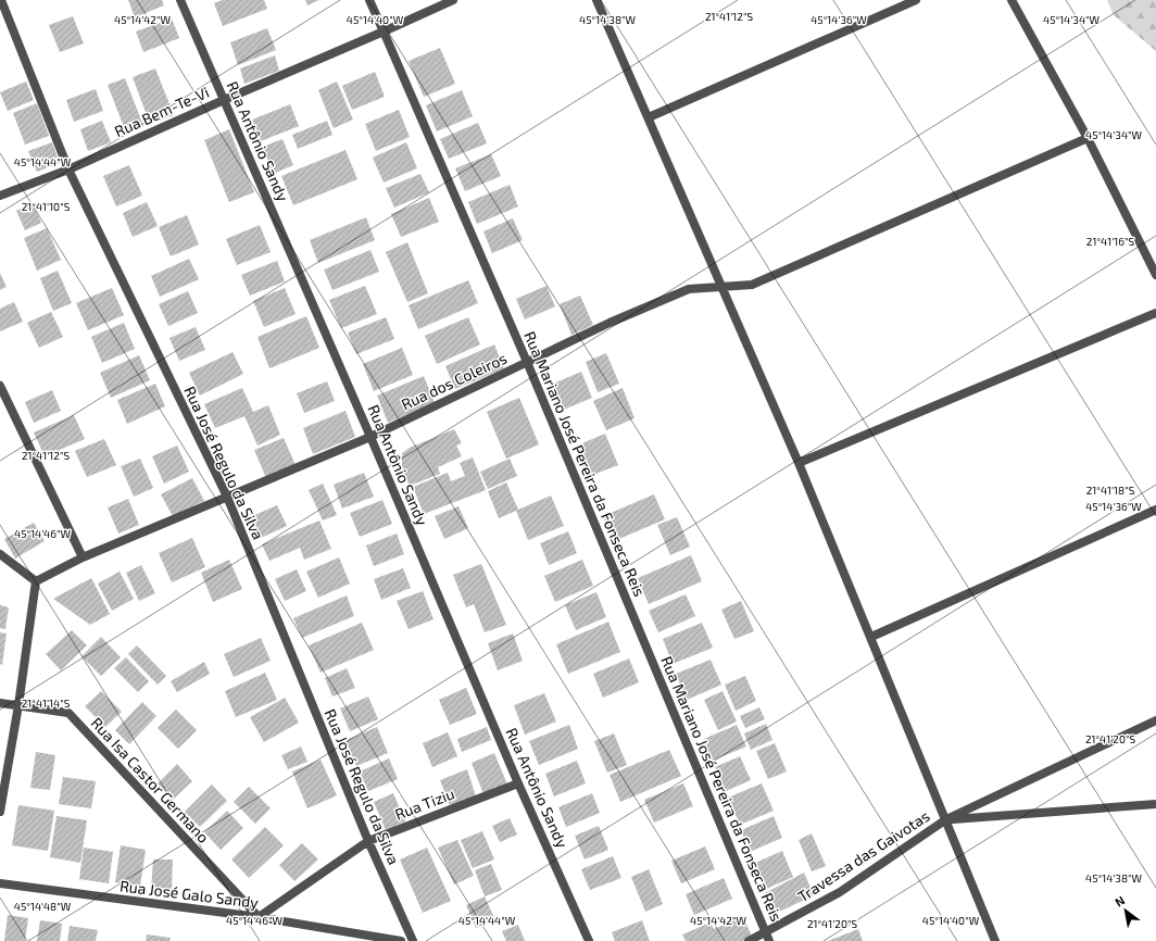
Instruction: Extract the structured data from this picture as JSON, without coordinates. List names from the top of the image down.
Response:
{
  "streets": {
    "street": [
      "Rua Bem-Te-Vi",
      "Rua Antônio Sandy",
      "Rua dos Coleiros",
      "Rua José Regulo da Silva",
      "Rua Mariano José Pereira da Fonseca Reis",
      "Rua Isa Castor Germano",
      "Rua Tiziu",
      "Travessa das Gaivotas",
      "Rua José Galo Sandy"
    ]
  },
  "crossings": [
    ["Rua Bem-Te-Vi", "Rua Antônio Sandy"],
    ["Rua Bem-Te-Vi", "Rua José Regulo da Silva"],
    ["Rua Bem-Te-Vi", "Rua Mariano José Pereira da Fonseca Reis"],
    ["Rua Antônio Sandy", "Rua dos Coleiros"],
    ["Rua Antônio Sandy", "Rua Tiziu"],
    ["Rua dos Coleiros", "Rua José Regulo da Silva"],
    ["Rua dos Coleiros", "Rua Mariano José Pereira da Fonseca Reis"],
    ["Rua José Regulo da Silva", "Rua Tiziu"],
    ["Rua Mariano José Pereira da Fonseca Reis", "Travessa das Gaivotas"],
    ["Rua Isa Castor Germano", "Rua Tiziu"],
    ["Rua Isa Castor Germano", "Rua José Galo Sandy"],
    ["Rua Tiziu", "Rua José Galo Sandy"]
  ],
  "north": "top left",
  "coordinates": [
    "21°41'12\"S",
    "45°14'36\"W",
    "45°14'42\"W",
    "45°14'40\"W",
    "45°14'38\"W",
    "45°14'34\"W",
    "45°14'44\"W",
    "21°41'10\"S",
    "21°41'16\"S",
    "21°41'18\"S",
    "45°14'46\"W",
    "21°41'14\"S",
    "21°41'20\"S",
    "45°14'48\"W"
  ]
}
